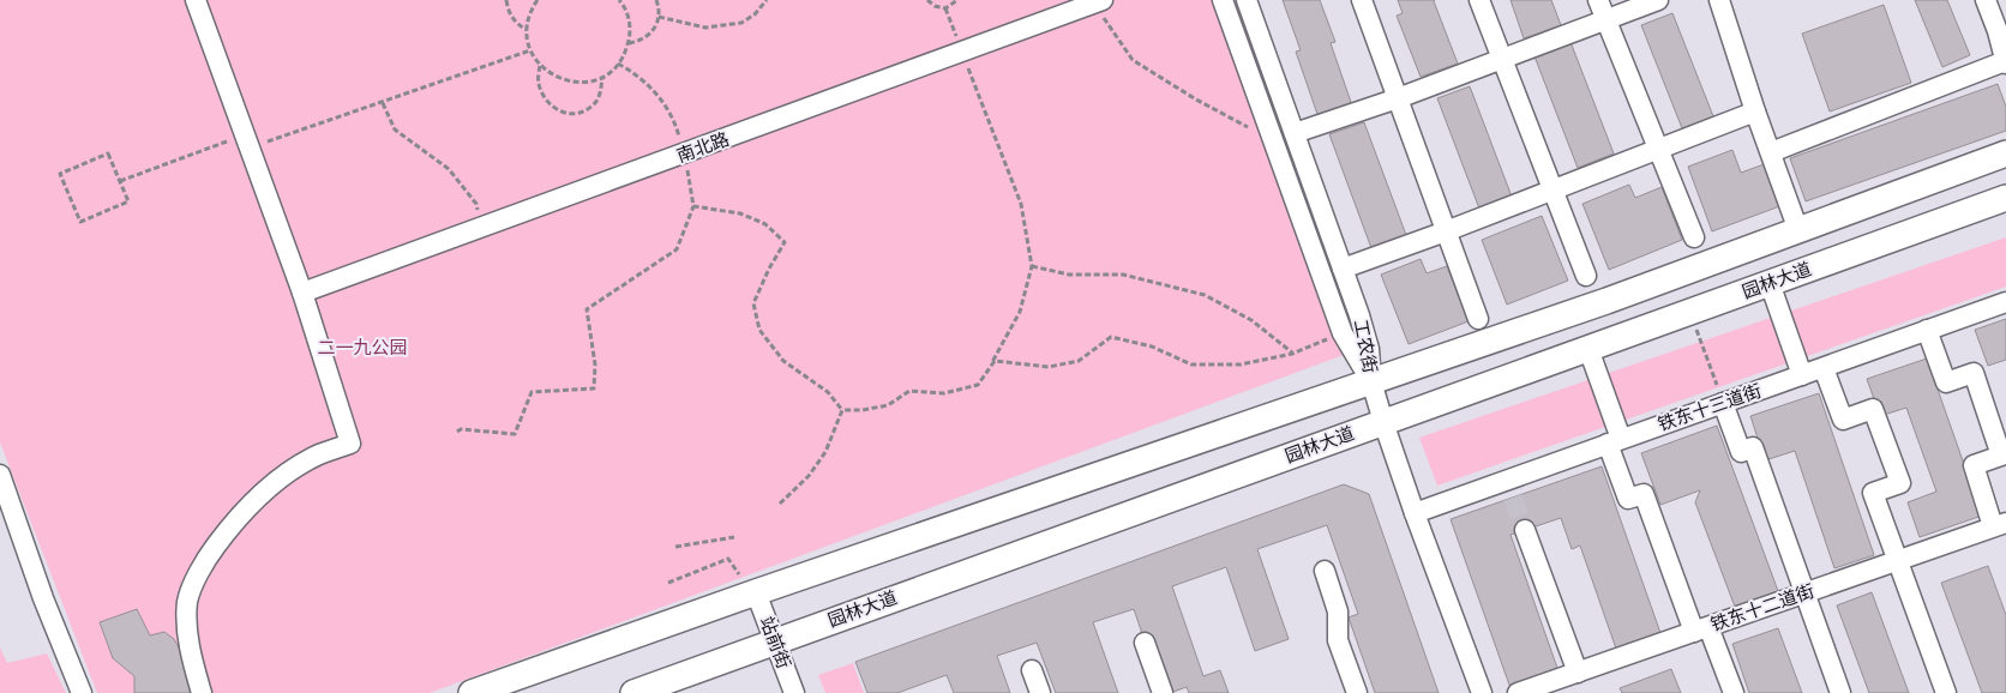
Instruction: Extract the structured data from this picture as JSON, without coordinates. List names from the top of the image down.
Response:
{
  "streets": {
    "main road": ["园林大道"],
    "street": [
      "南北路",
      "工农街",
      "铁东十三道街",
      "铁东十二道街",
      "站前街"
    ]
  },
  "crossings": [
    ["园林大道", "工农街"],
    ["园林大道", "站前街"],
    ["工农街", "铁东十三道街"]
  ],
  "parks": ["二一九公园"]
}
